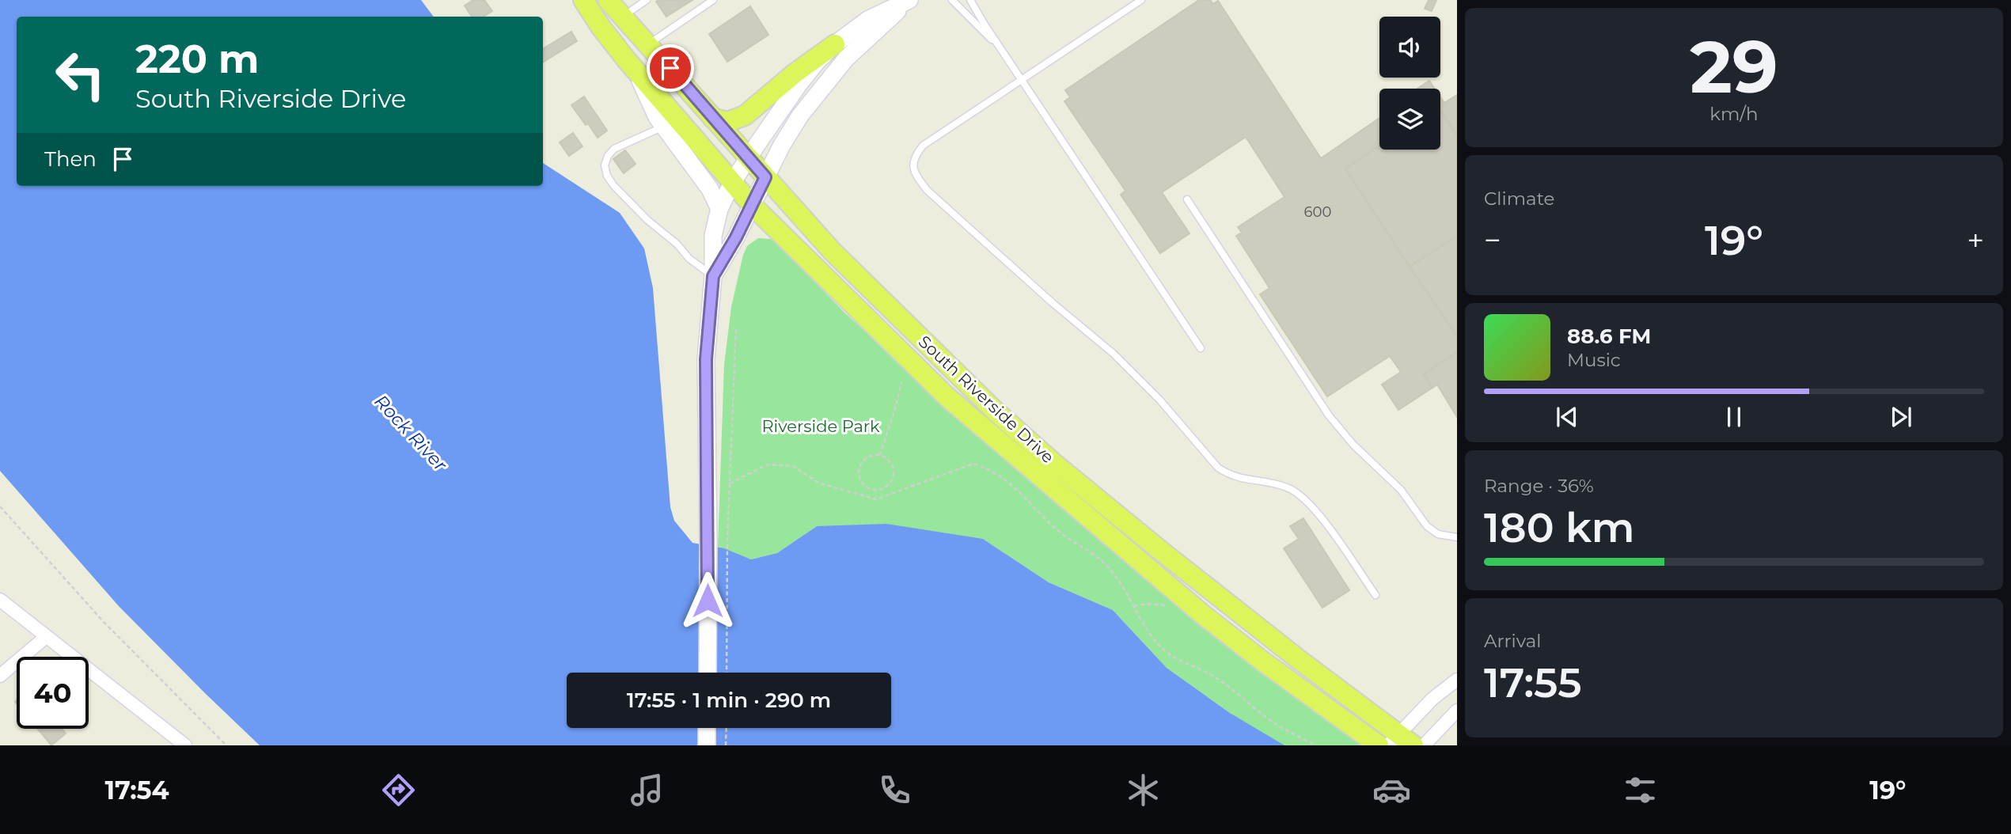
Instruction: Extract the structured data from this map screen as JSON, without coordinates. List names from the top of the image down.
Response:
{
  "streets": {
    "main road": ["South Riverside Drive"]
  },
  "water": ["Rock River"],
  "parks": ["Riverside Park"],
  "house_numbers": ["600"],
  "page": {
    "tile": [
      ["29", "km/h"],
      "Climate",
      ["Range · 36%", "180 km"],
      ["Arrival", "17:55"]
    ],
    "turn": ["220 m", "South Riverside Drive"],
    "then": "Then",
    "heat": ["−", "19°", "+"],
    "song": ["88.6 FM", "Music"],
    "limit": "40",
    "trip": "17:55 · 1 min · 290 m",
    "tabs": ["17:54", "19°"]
  }
}
